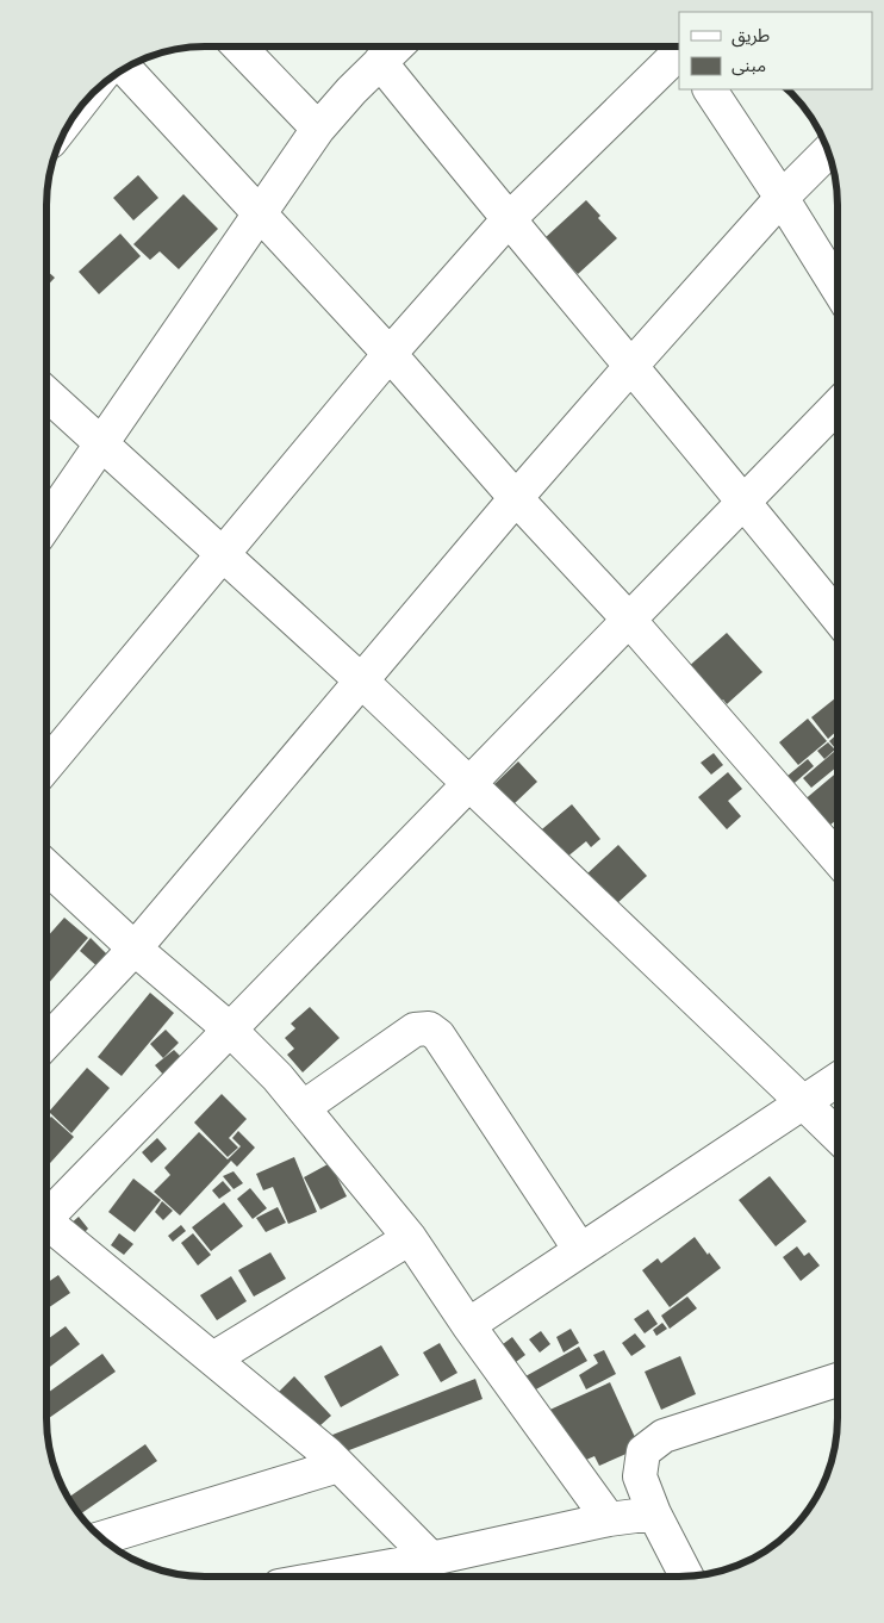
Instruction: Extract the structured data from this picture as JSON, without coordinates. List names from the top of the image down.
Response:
{
  "legend": ["طريق", "مبنى"]
}
